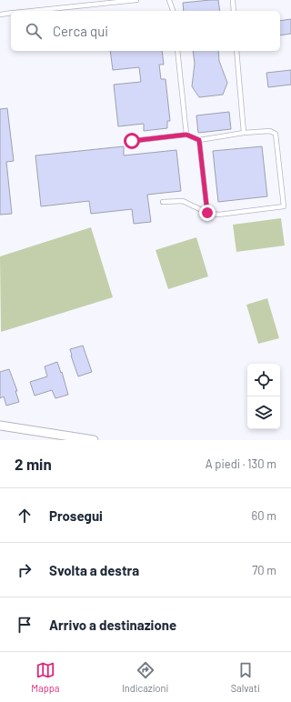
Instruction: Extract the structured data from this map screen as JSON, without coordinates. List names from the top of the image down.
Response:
{
  "page": {
    "search": "Cerca qui",
    "heading": ["2 min", "A piedi · 130 m"],
    "list": [
      ["Prosegui", "60 m"],
      ["Svolta a destra", "70 m"],
      "Arrivo a destinazione"
    ],
    "nav": ["Mappa", "Indicazioni", "Salvati"]
  }
}
